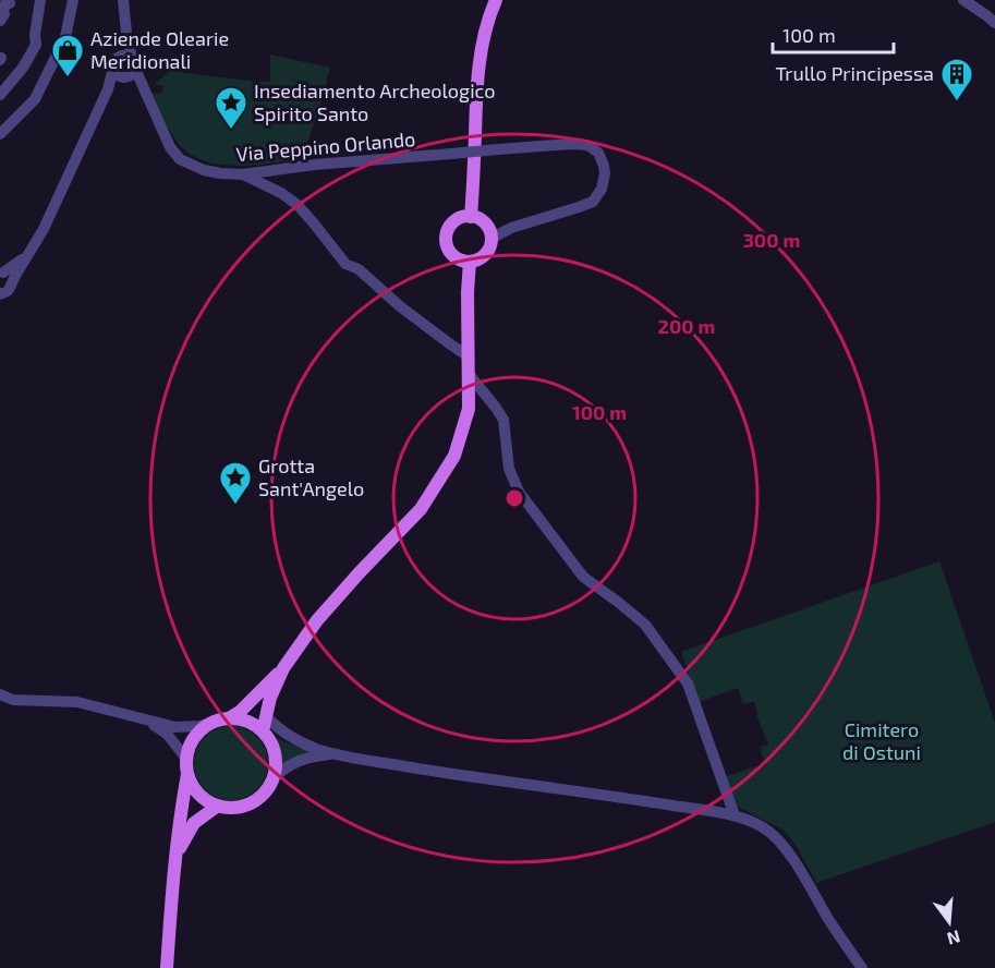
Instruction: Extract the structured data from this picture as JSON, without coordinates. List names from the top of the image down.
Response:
{
  "streets": {
    "street": ["Via Peppino Orlando"]
  },
  "parks": ["Cimitero di Ostuni"],
  "places": {
    "shop": ["Aziende Olearie Meridionali"],
    "building": ["Trullo Principessa"],
    "place": ["Insediamento Archeologico Spirito Santo", "Grotta Sant'Angelo"]
  },
  "scale_bar": "100 m",
  "north": "bottom",
  "rings": ["300 m", "200 m", "100 m"]
}
